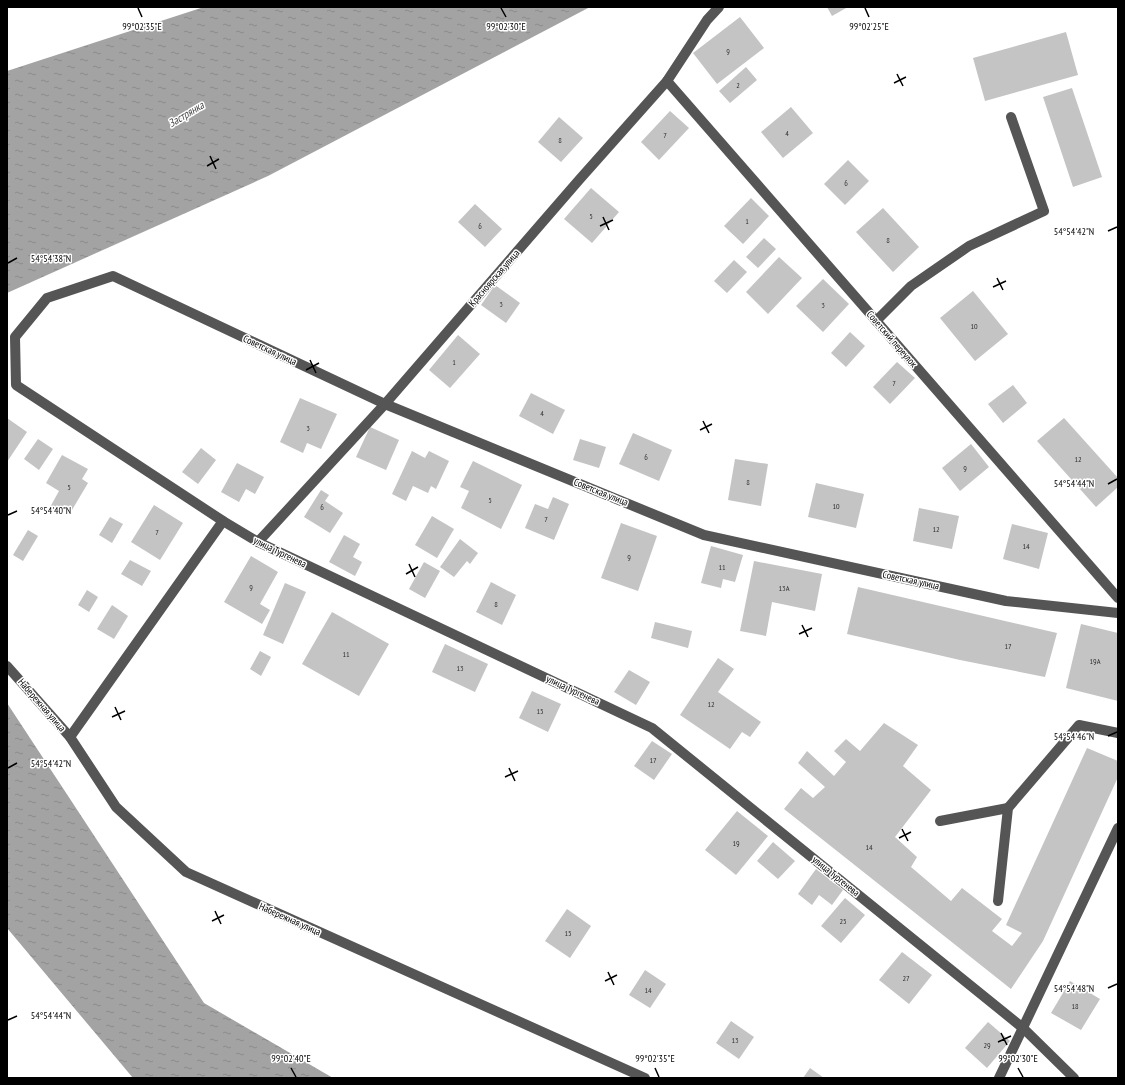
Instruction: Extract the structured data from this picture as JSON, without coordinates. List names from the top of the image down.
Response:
{
  "streets": {
    "street": [
      "Красноярская улица",
      "Советский переулок",
      "Советская улица",
      "улица Тургенева",
      "Набережная улица"
    ]
  },
  "crossings": [
    ["Красноярская улица", "Советский переулок"],
    ["Красноярская улица", "Советская улица"],
    ["Красноярская улица", "улица Тургенева"],
    ["Советская улица", "улица Тургенева"]
  ],
  "water": ["Застрянка"],
  "house_numbers": [
    "9",
    "2",
    "4",
    "7",
    "8",
    "6",
    "5",
    "1",
    "6",
    "8",
    "3",
    "3",
    "10",
    "1",
    "7",
    "4",
    "3",
    "6",
    "12",
    "9",
    "8",
    "5",
    "5",
    "10",
    "6",
    "7",
    "12",
    "7",
    "14",
    "9",
    "11",
    "9",
    "13А",
    "8",
    "17",
    "11",
    "19А",
    "13",
    "12",
    "15",
    "17",
    "19",
    "14",
    "25",
    "15",
    "27",
    "14",
    "18",
    "13",
    "29"
  ],
  "coordinates": [
    "99°02'35\"E",
    "99°02'30\"E",
    "99°02'25\"E",
    "54°54'42\"N",
    "54°54'38\"N",
    "54°54'44\"N",
    "54°54'40\"N",
    "54°54'46\"N",
    "54°54'48\"N",
    "99°02'40\"E"
  ]
}
